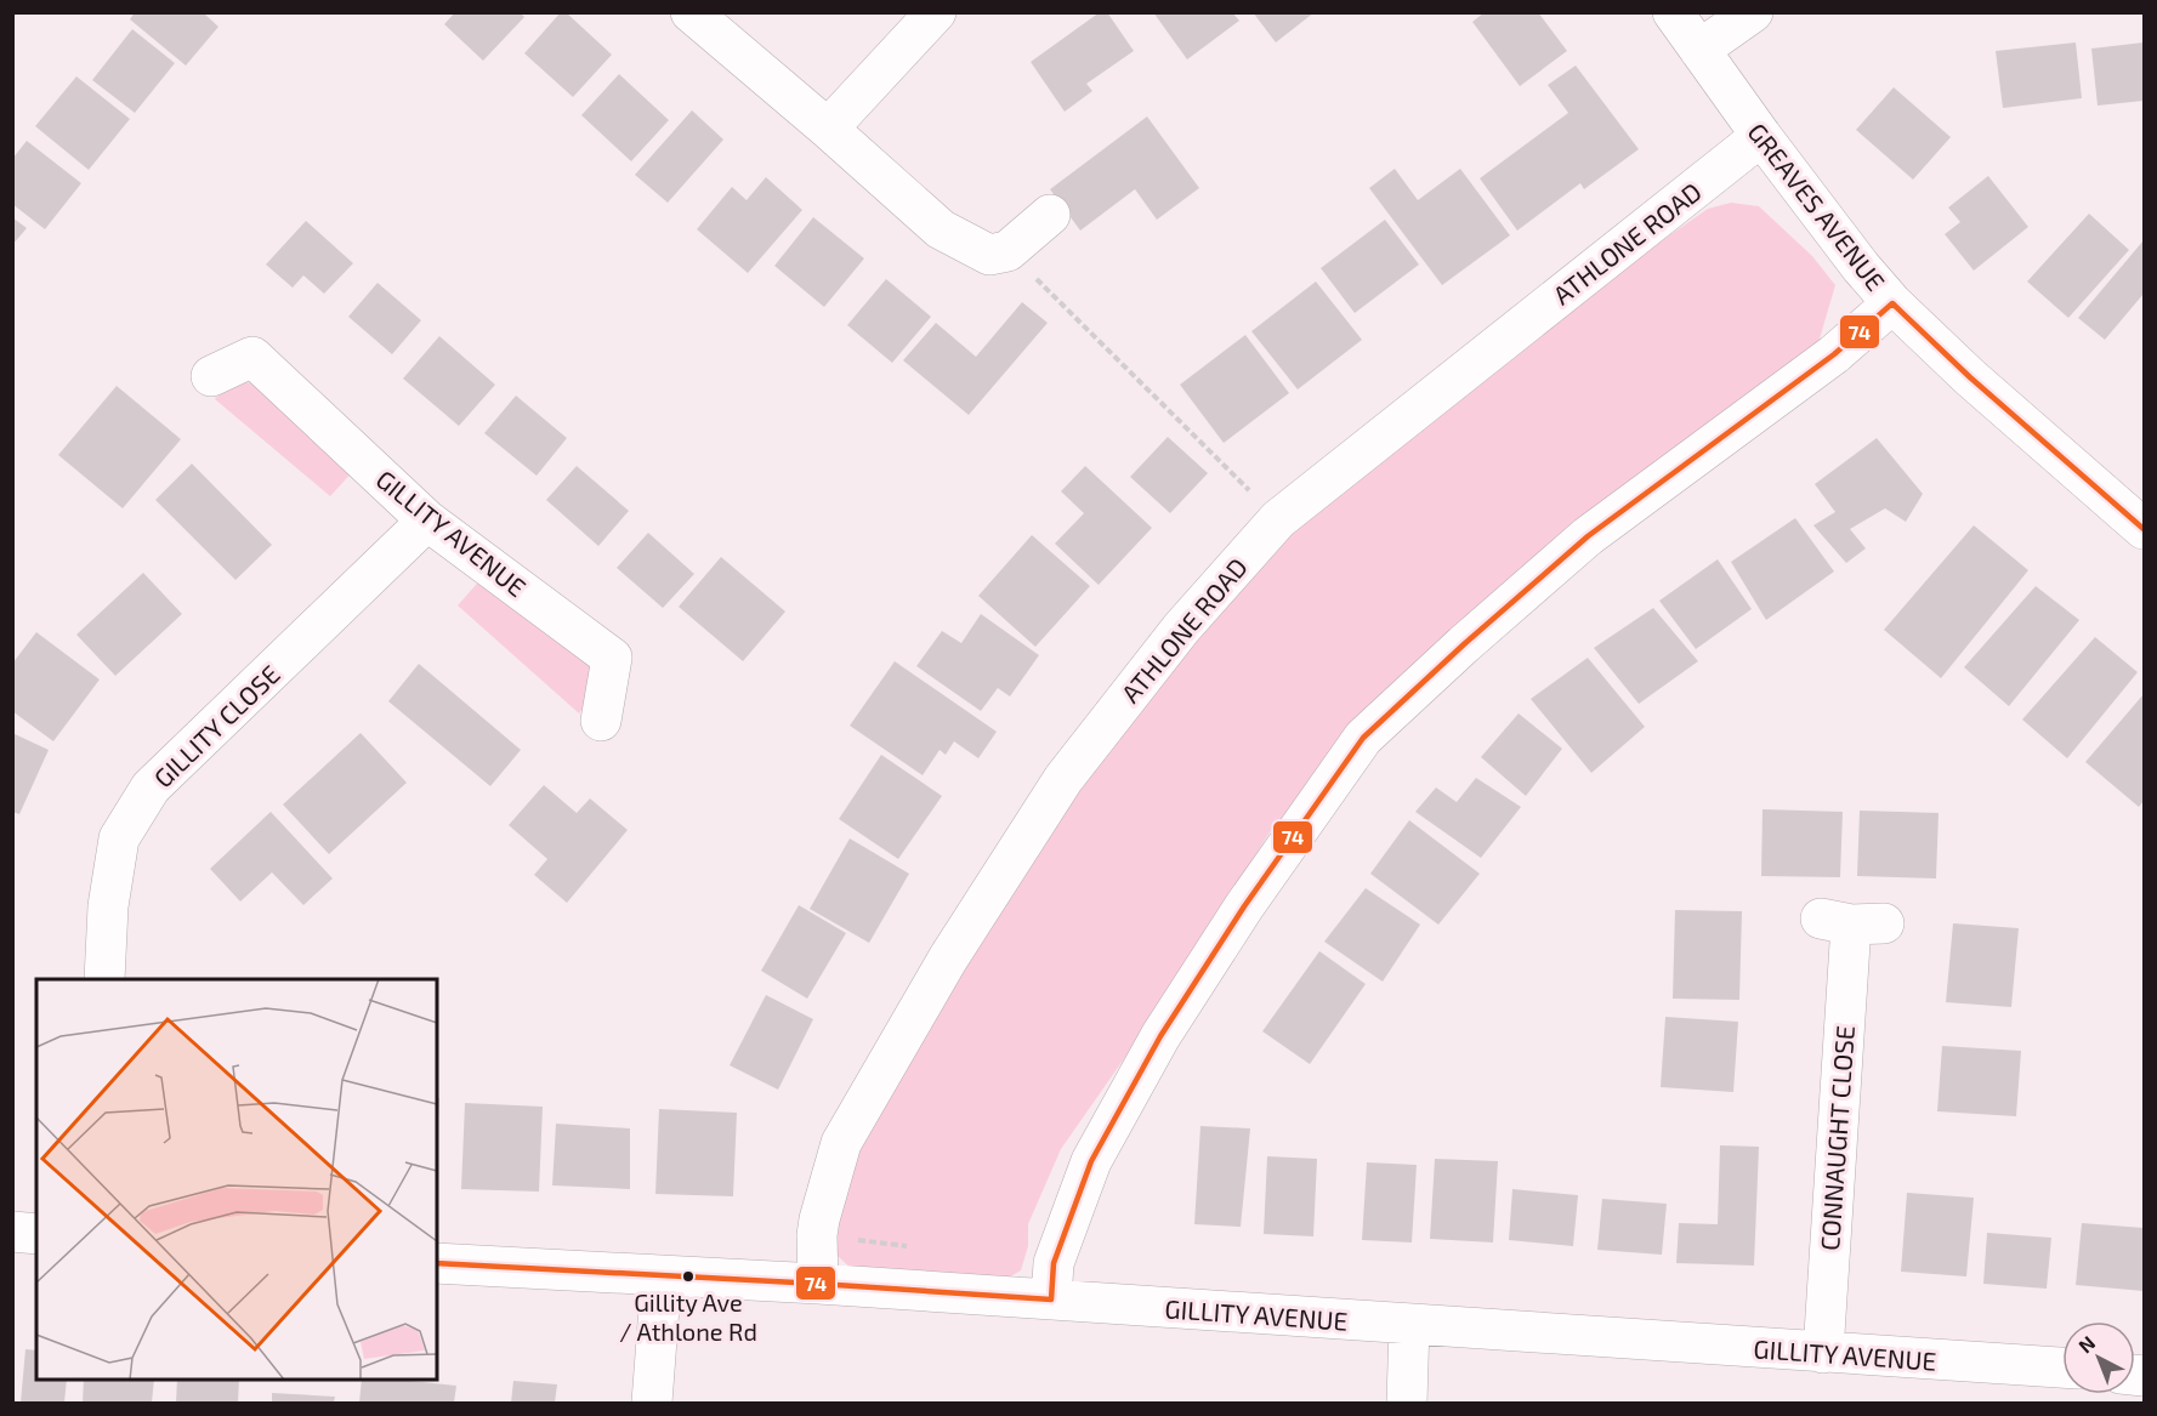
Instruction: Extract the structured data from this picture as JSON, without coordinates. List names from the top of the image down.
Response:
{
  "streets": {
    "street": [
      "GREAVES AVENUE",
      "ATHLONE ROAD",
      "GILLITY AVENUE",
      "GILLITY CLOSE",
      "CONNAUGHT CLOSE"
    ]
  },
  "crossings": [
    ["GREAVES AVENUE", "ATHLONE ROAD"],
    ["ATHLONE ROAD", "GILLITY AVENUE"],
    ["GILLITY AVENUE", "GILLITY CLOSE"],
    ["GILLITY AVENUE", "CONNAUGHT CLOSE"]
  ],
  "places": ["Gillity Ave / Athlone Rd"],
  "lines": ["transit line 74"],
  "north": "top left"
}
